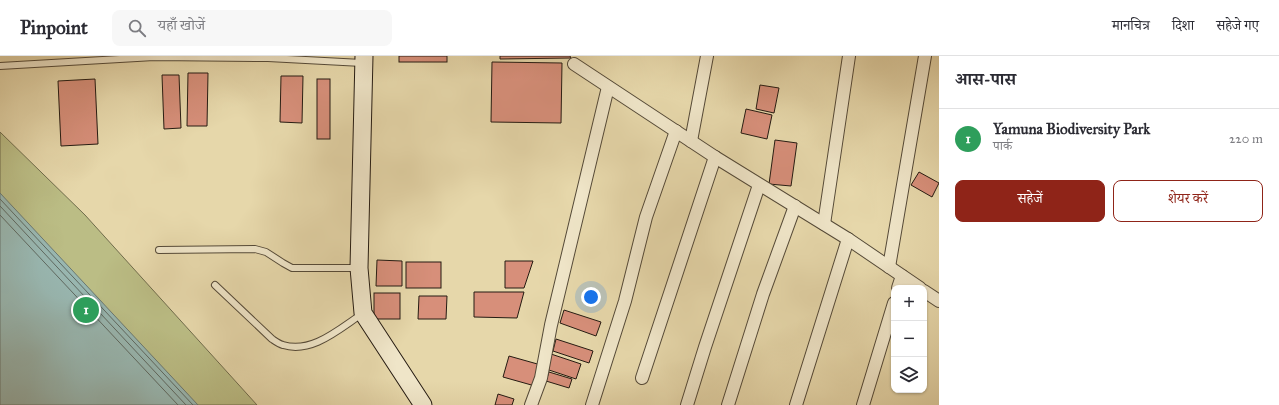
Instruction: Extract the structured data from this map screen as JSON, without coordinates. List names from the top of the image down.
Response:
{
  "page": {
    "header": "Pinpoint",
    "search": "यहाँ खोजें",
    "nav": ["मानचित्र", "दिशा", "सहेजे गए"],
    "heading": "आस-पास",
    "list": [
      {
        "mark": "1",
        "name": "Yamuna Biodiversity Park",
        "note": "पार्क",
        "value": "220 m"
      }
    ],
    "buttons": ["सहेजें", "शेयर करें"],
    "map_buttons": ["+", "−"],
    "pins": "1"
  }
}
